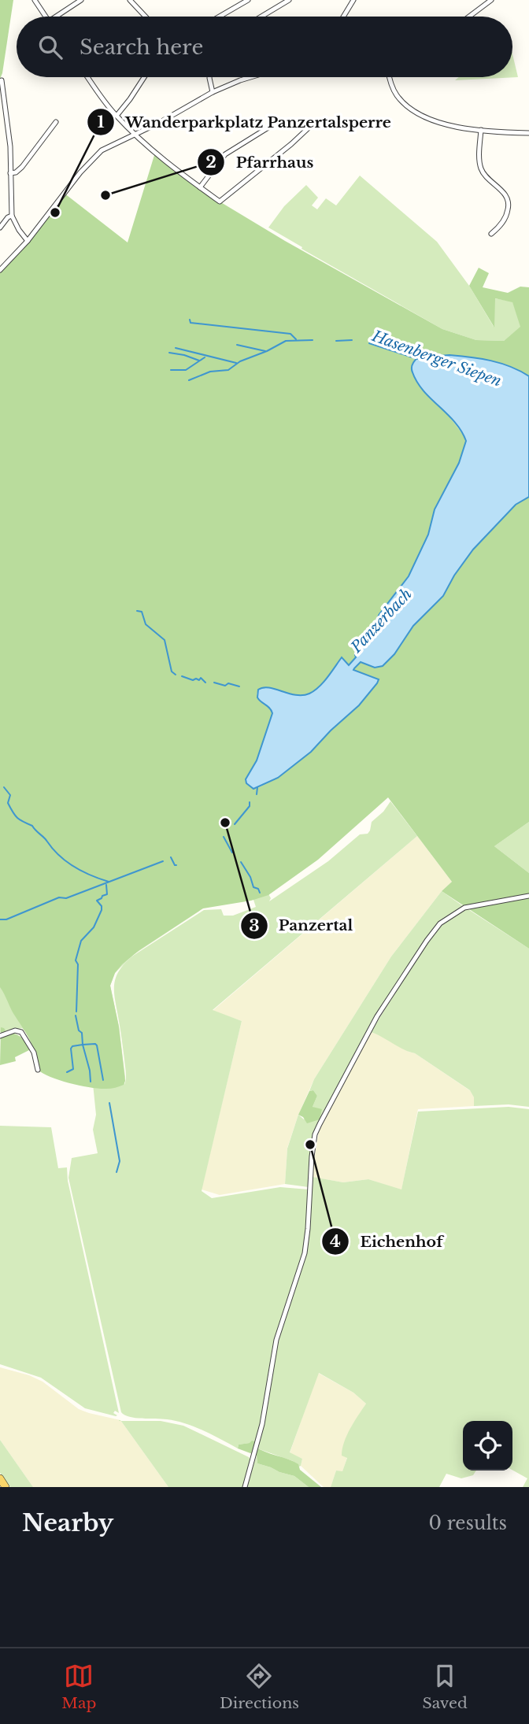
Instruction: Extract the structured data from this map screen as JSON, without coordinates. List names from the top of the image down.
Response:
{
  "water": ["Hasenberger Siepen", "Panzerbach"],
  "places": [
    "Pfarrhaus",
    "Wanderparkplatz Panzertalsperre",
    "Panzertal",
    "Eichenhof"
  ],
  "page": {
    "search": "Search here",
    "heading": ["Nearby", "0 results"],
    "nav": ["Map", "Directions", "Saved"]
  }
}
